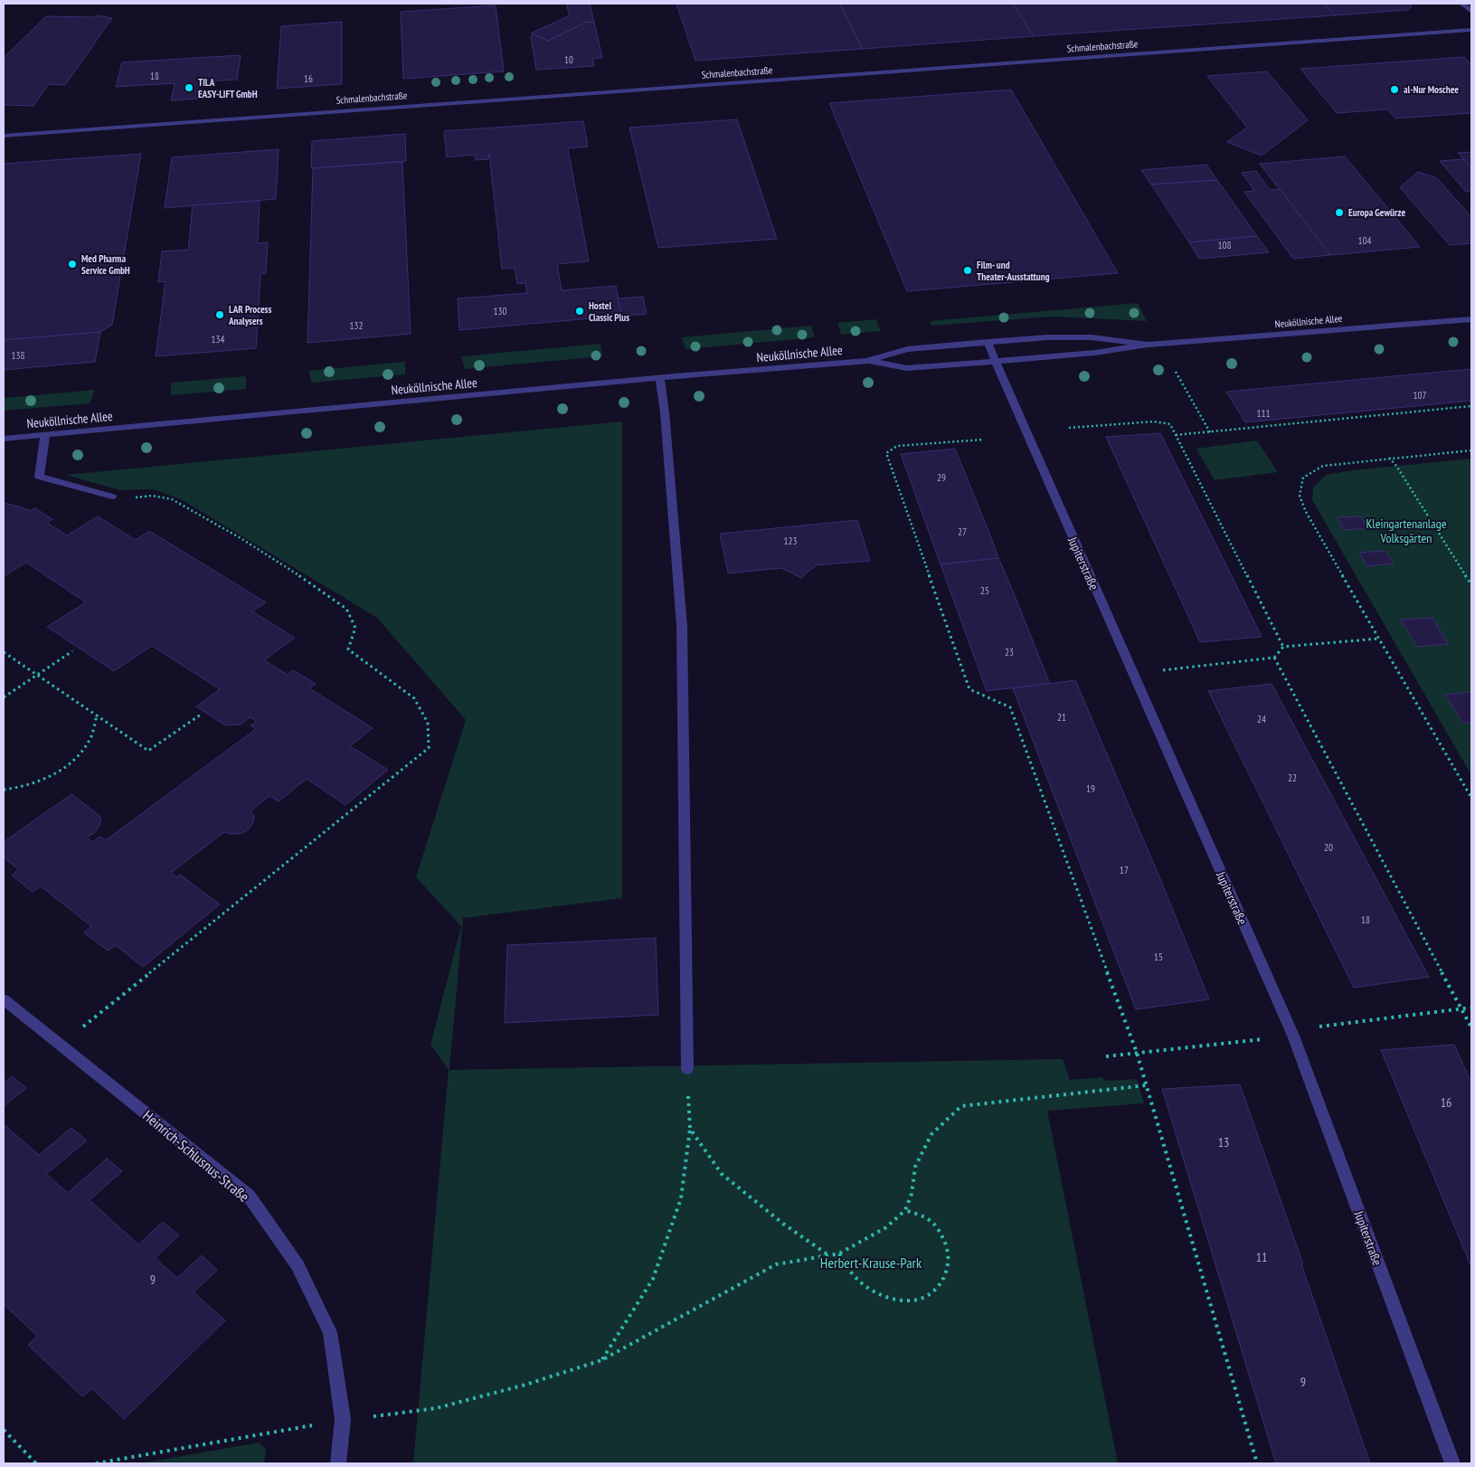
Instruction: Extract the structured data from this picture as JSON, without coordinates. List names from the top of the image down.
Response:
{
  "streets": {
    "street": [
      "Schmalenbachstraße",
      "Neuköllnische Allee",
      "Jupiterstraße",
      "Heinrich-Schlusnus-Straße"
    ]
  },
  "crossings": [
    ["Neuköllnische Allee", "Jupiterstraße"]
  ],
  "parks": ["Kleingartenanlage Volksgärten", "Herbert-Krause-Park"],
  "places": [
    "TILA EASY-LIFT GmbH",
    "al-Nur Moschee",
    "Europa Gewürze",
    "Med Pharma Service GmbH",
    "Film- und Theater-Ausstattung",
    "Hostel Classic Plus",
    "LAR Process Analysers"
  ],
  "house_numbers": [
    "10",
    "18",
    "16",
    "104",
    "108",
    "130",
    "132",
    "134",
    "138",
    "107",
    "111",
    "29",
    "27",
    "123",
    "25",
    "23",
    "21",
    "24",
    "22",
    "19",
    "20",
    "17",
    "18",
    "15",
    "16",
    "13",
    "11",
    "9",
    "9"
  ]
}
